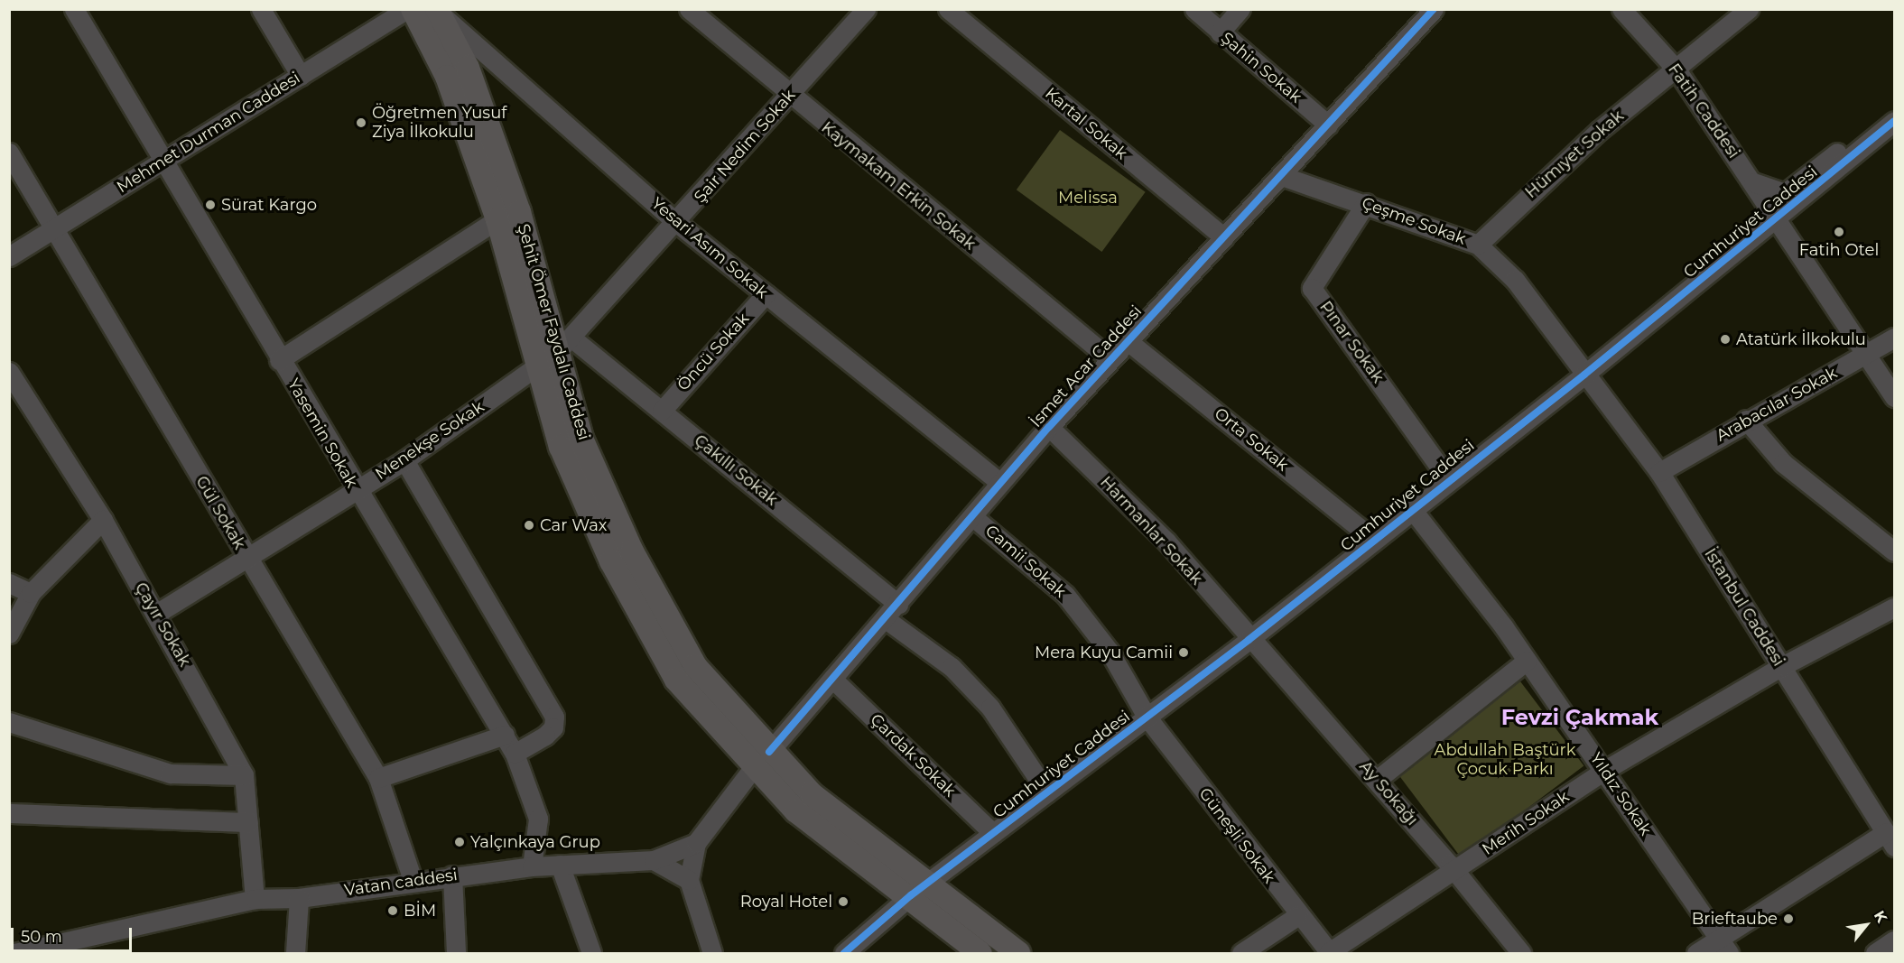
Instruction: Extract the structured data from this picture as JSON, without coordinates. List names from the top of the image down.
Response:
{
  "streets": {
    "main road": ["Şehit Ömer Faydalı Caddesi"],
    "street": [
      "Şahin Sokak",
      "Fatih Caddesi",
      "Kartal Sokak",
      "Mehmet Durman Caddesi",
      "Şair Nedim Sokak",
      "Hümıyet Sokak",
      "Kaymakam Erkin Sokak",
      "Çeşme Sokak",
      "Cumhuriyet Caddesi",
      "Yesari Asım Sokak",
      "Pınar Sokak",
      "Öncü Sokak",
      "İsmet Acar Caddesi",
      "Arabacılar Sokak",
      "Yasemin Sokak",
      "Orta Sokak",
      "Menekşe Sokak",
      "Çakıllı Sokak",
      "Gül Sokak",
      "Harmanlar Sokak",
      "Camii Sokak",
      "İstanbul Caddesi",
      "Çayır Sokak",
      "Çardak Sokak",
      "Ay Sokağı",
      "Yıldız Sokak",
      "Merih Sokak",
      "Güneşli Sokak",
      "Vatan caddesi"
    ]
  },
  "crossings": [
    ["Şahin Sokak", "İsmet Acar Caddesi"],
    ["Fatih Caddesi", "Hümıyet Sokak"],
    ["Fatih Caddesi", "Cumhuriyet Caddesi"],
    ["Fatih Caddesi", "Arabacılar Sokak"],
    ["Kartal Sokak", "İsmet Acar Caddesi"],
    ["Mehmet Durman Caddesi", "Yasemin Sokak"],
    ["Mehmet Durman Caddesi", "Gül Sokak"],
    ["Şair Nedim Sokak", "Kaymakam Erkin Sokak"],
    ["Şair Nedim Sokak", "Yesari Asım Sokak"],
    ["Şair Nedim Sokak", "Şehit Ömer Faydalı Caddesi"],
    ["Şair Nedim Sokak", "Çakıllı Sokak"],
    ["Hümıyet Sokak", "Çeşme Sokak"],
    ["Kaymakam Erkin Sokak", "İsmet Acar Caddesi"],
    ["Çeşme Sokak", "Cumhuriyet Caddesi"],
    ["Çeşme Sokak", "Pınar Sokak"],
    ["Çeşme Sokak", "İsmet Acar Caddesi"],
    ["Çeşme Sokak", "İstanbul Caddesi"],
    ["Cumhuriyet Caddesi", "Şehit Ömer Faydalı Caddesi"],
    ["Cumhuriyet Caddesi", "Pınar Sokak"],
    ["Cumhuriyet Caddesi", "Orta Sokak"],
    ["Cumhuriyet Caddesi", "Harmanlar Sokak"],
    ["Cumhuriyet Caddesi", "Camii Sokak"],
    ["Cumhuriyet Caddesi", "İstanbul Caddesi"],
    ["Cumhuriyet Caddesi", "Çardak Sokak"],
    ["Cumhuriyet Caddesi", "Ay Sokağı"],
    ["Cumhuriyet Caddesi", "Yıldız Sokak"],
    ["Cumhuriyet Caddesi", "Güneşli Sokak"],
    ["Yesari Asım Sokak", "Şehit Ömer Faydalı Caddesi"],
    ["Yesari Asım Sokak", "Öncü Sokak"],
    ["Yesari Asım Sokak", "İsmet Acar Caddesi"],
    ["Şehit Ömer Faydalı Caddesi", "İsmet Acar Caddesi"],
    ["Şehit Ömer Faydalı Caddesi", "Menekşe Sokak"],
    ["Şehit Ömer Faydalı Caddesi", "Çakıllı Sokak"],
    ["Öncü Sokak", "Çakıllı Sokak"],
    ["İsmet Acar Caddesi", "Orta Sokak"],
    ["İsmet Acar Caddesi", "Çakıllı Sokak"],
    ["İsmet Acar Caddesi", "Harmanlar Sokak"],
    ["İsmet Acar Caddesi", "Camii Sokak"],
    ["İsmet Acar Caddesi", "Çardak Sokak"],
    ["Arabacılar Sokak", "İstanbul Caddesi"],
    ["Yasemin Sokak", "Menekşe Sokak"],
    ["Yasemin Sokak", "Vatan caddesi"],
    ["Menekşe Sokak", "Gül Sokak"],
    ["Menekşe Sokak", "Çayır Sokak"],
    ["Gül Sokak", "Vatan caddesi"],
    ["Harmanlar Sokak", "Ay Sokağı"],
    ["Camii Sokak", "Güneşli Sokak"],
    ["İstanbul Caddesi", "Merih Sokak"],
    ["Çayır Sokak", "Vatan caddesi"],
    ["Ay Sokağı", "Merih Sokak"],
    ["Yıldız Sokak", "Merih Sokak"],
    ["Merih Sokak", "Güneşli Sokak"]
  ],
  "districts": ["Fevzi Çakmak"],
  "parks": ["Melissa", "Abdullah Baştürk Çocuk Parkı"],
  "places": [
    "Öğretmen Yusuf Ziya İlkokulu",
    "Sürat Kargo",
    "Fatih Otel",
    "Atatürk İlkokulu",
    "Car Wax",
    "Mera Kuyu Camii",
    "Yalçınkaya Grup",
    "Royal Hotel",
    "BİM",
    "Brieftaube"
  ],
  "scale_bar": "50 m",
  "north": "top right"
}
